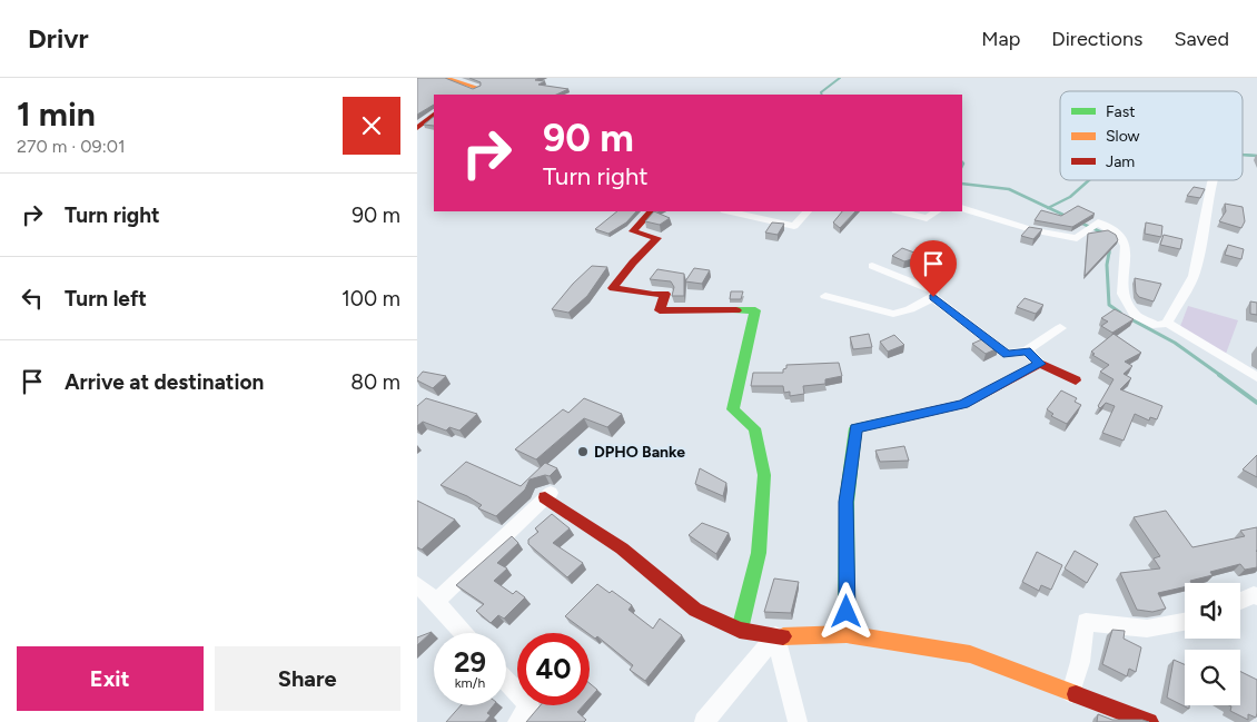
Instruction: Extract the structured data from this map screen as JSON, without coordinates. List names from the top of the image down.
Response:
{
  "places": ["DPHO Banke"],
  "legend": ["Fast", "Slow", "Jam"],
  "page": {
    "header": "Drivr",
    "nav": ["Map", "Directions", "Saved"],
    "heading": ["1 min", "270 m · 09:01"],
    "turn": ["90 m", "Turn right"],
    "list": [
      {
        "name": "Turn right",
        "value": "90 m"
      },
      {
        "name": "Turn left",
        "value": "100 m"
      },
      {
        "name": "Arrive at destination",
        "value": "80 m"
      }
    ],
    "speed": "29 km/h",
    "limit": "40",
    "buttons": ["Exit", "Share"]
  }
}
